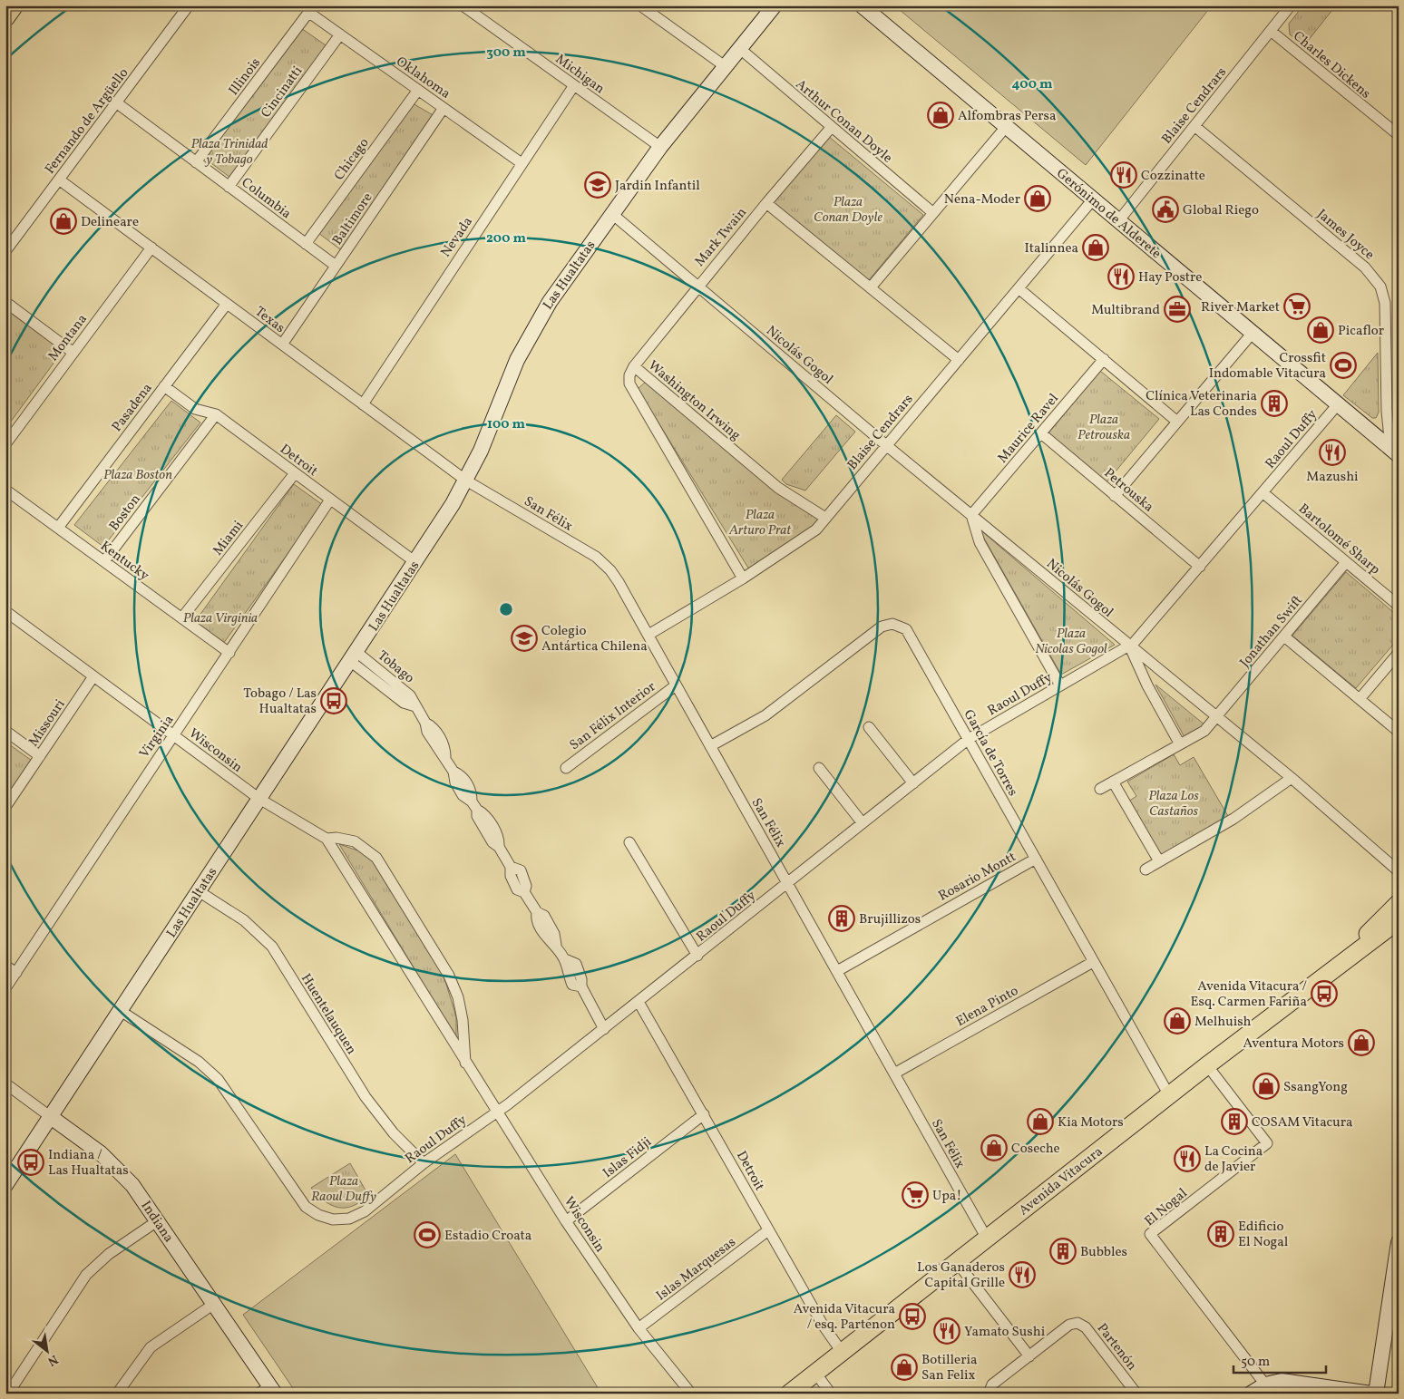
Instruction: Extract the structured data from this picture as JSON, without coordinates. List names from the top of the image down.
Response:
{
  "streets": {
    "main road": ["Avenida Vitacura"],
    "street": [
      "Charles Dickens",
      "Michigan",
      "Illinois",
      "Oklahoma",
      "Cincinatti",
      "Blaise Cendrars",
      "Fernando de Argüello",
      "Arthur Conan Doyle",
      "Chicago",
      "Columbia",
      "Gerónimo de Alderete",
      "Baltimore",
      "James Joyce",
      "Nevada",
      "Mark Twain",
      "Las Hualtatas",
      "Texas",
      "Montana",
      "Nicolás Gogol",
      "Washington Irwing",
      "Pasadena",
      "Maurice Ravel",
      "Raoul Duffy",
      "Detroit",
      "Petrouska",
      "Boston",
      "San Félix",
      "Miami",
      "Bartolomé Sharp",
      "Kentucky",
      "Jonathan Swift",
      "Tobago",
      "San Félix Interior",
      "Missouri",
      "Virginia",
      "Wisconsin",
      "García de Torres",
      "Rosario Montt",
      "Elena Pinto",
      "Huentelauquen",
      "Islas Fidji",
      "El Nogal",
      "Indiana",
      "Islas Marquesas",
      "Partenón"
    ]
  },
  "crossings": [
    ["Charles Dickens", "Blaise Cendrars"],
    ["Michigan", "Nevada"],
    ["Michigan", "Las Hualtatas"],
    ["Illinois", "Oklahoma"],
    ["Illinois", "Columbia"],
    ["Oklahoma", "Cincinatti"],
    ["Oklahoma", "Chicago"],
    ["Oklahoma", "Baltimore"],
    ["Oklahoma", "Nevada"],
    ["Cincinatti", "Columbia"],
    ["Blaise Cendrars", "Gerónimo de Alderete"],
    ["Blaise Cendrars", "James Joyce"],
    ["Blaise Cendrars", "Nicolás Gogol"],
    ["Blaise Cendrars", "Washington Irwing"],
    ["Blaise Cendrars", "San Félix"],
    ["Fernando de Argüello", "Columbia"],
    ["Fernando de Argüello", "Texas"],
    ["Arthur Conan Doyle", "Mark Twain"],
    ["Arthur Conan Doyle", "Las Hualtatas"],
    ["Chicago", "Columbia"],
    ["Columbia", "Baltimore"],
    ["Gerónimo de Alderete", "James Joyce"],
    ["Gerónimo de Alderete", "Raoul Duffy"],
    ["Baltimore", "Texas"],
    ["Nevada", "Texas"],
    ["Mark Twain", "Nicolás Gogol"],
    ["Mark Twain", "Washington Irwing"],
    ["Las Hualtatas", "Texas"],
    ["Las Hualtatas", "Nicolás Gogol"],
    ["Las Hualtatas", "Raoul Duffy"],
    ["Las Hualtatas", "Detroit"],
    ["Las Hualtatas", "San Félix"],
    ["Las Hualtatas", "Tobago"],
    ["Las Hualtatas", "Wisconsin"],
    ["Las Hualtatas", "Huentelauquen"],
    ["Las Hualtatas", "Indiana"],
    ["Texas", "Montana"],
    ["Texas", "Pasadena"],
    ["Texas", "San Félix"],
    ["Nicolás Gogol", "Maurice Ravel"],
    ["Nicolás Gogol", "Raoul Duffy"],
    ["Nicolás Gogol", "Jonathan Swift"],
    ["Pasadena", "Detroit"],
    ["Pasadena", "Kentucky"],
    ["Maurice Ravel", "Petrouska"],
    ["Raoul Duffy", "Detroit"],
    ["Raoul Duffy", "Petrouska"],
    ["Raoul Duffy", "San Félix"],
    ["Raoul Duffy", "Bartolomé Sharp"],
    ["Raoul Duffy", "Tobago"],
    ["Raoul Duffy", "Wisconsin"],
    ["Raoul Duffy", "García de Torres"],
    ["Raoul Duffy", "Huentelauquen"],
    ["Detroit", "Boston"],
    ["Detroit", "Miami"],
    ["Detroit", "Virginia"],
    ["Detroit", "Islas Fidji"],
    ["Detroit", "Avenida Vitacura"],
    ["Detroit", "Islas Marquesas"],
    ["Boston", "Kentucky"],
    ["San Félix", "San Félix Interior"],
    ["San Félix", "García de Torres"],
    ["San Félix", "Rosario Montt"],
    ["San Félix", "Elena Pinto"],
    ["San Félix", "Avenida Vitacura"],
    ["Miami", "Kentucky"],
    ["Bartolomé Sharp", "Jonathan Swift"],
    ["Kentucky", "Virginia"],
    ["Missouri", "Wisconsin"],
    ["Virginia", "Wisconsin"],
    ["Wisconsin", "Islas Fidji"],
    ["Wisconsin", "Islas Marquesas"],
    ["García de Torres", "Rosario Montt"],
    ["García de Torres", "Elena Pinto"],
    ["García de Torres", "Avenida Vitacura"],
    ["Avenida Vitacura", "El Nogal"]
  ],
  "parks": [
    "Plaza Trinidad y Tobago",
    "Plaza Conan Doyle",
    "Plaza Petrouska",
    "Plaza Boston",
    "Plaza Arturo Prat",
    "Plaza Virginia",
    "Plaza Nicolas Gogol",
    "Plaza Los Castaños",
    "Plaza Raoul Duffy"
  ],
  "places": {
    "shop": [
      "Alfombras Persa",
      "Nena-Moder",
      "Delineare",
      "Italinnea",
      "Picaflor",
      "Melhuish",
      "Aventura Motors",
      "SsangYong",
      "Kia Motors",
      "Coseche",
      "Botilleria San Felix"
    ],
    "restaurant": [
      "Cozzinatte",
      "Hay Postre",
      "Mazushi",
      "La Cocina de Javier",
      "Los Ganaderos Capital Grille",
      "Yamato Sushi"
    ],
    "school or university": ["Jardin Infantil", "Colegio Antártica Chilena"],
    "public building": ["Global Riego"],
    "supermarket": ["River Market", "Upa!"],
    "office": ["Multibrand"],
    "sports": ["Crossfit Indomable Vitacura", "Estadio Croata"],
    "building": [
      "Clínica Veterinaria Las Condes",
      "Brujillizos",
      "COSAM Vitacura",
      "Edificio El Nogal",
      "Bubbles"
    ],
    "bus stop": [
      "Tobago / Las Hualtatas",
      "Avenida Vitacura / Esq. Carmen Fariña",
      "Indiana / Las Hualtatas",
      "Avenida Vitacura / esq. Partenon"
    ]
  },
  "scale_bar": "50 m",
  "north": "bottom right",
  "rings": [
    "300 m",
    "400 m",
    "200 m",
    "100 m"
  ]
}
